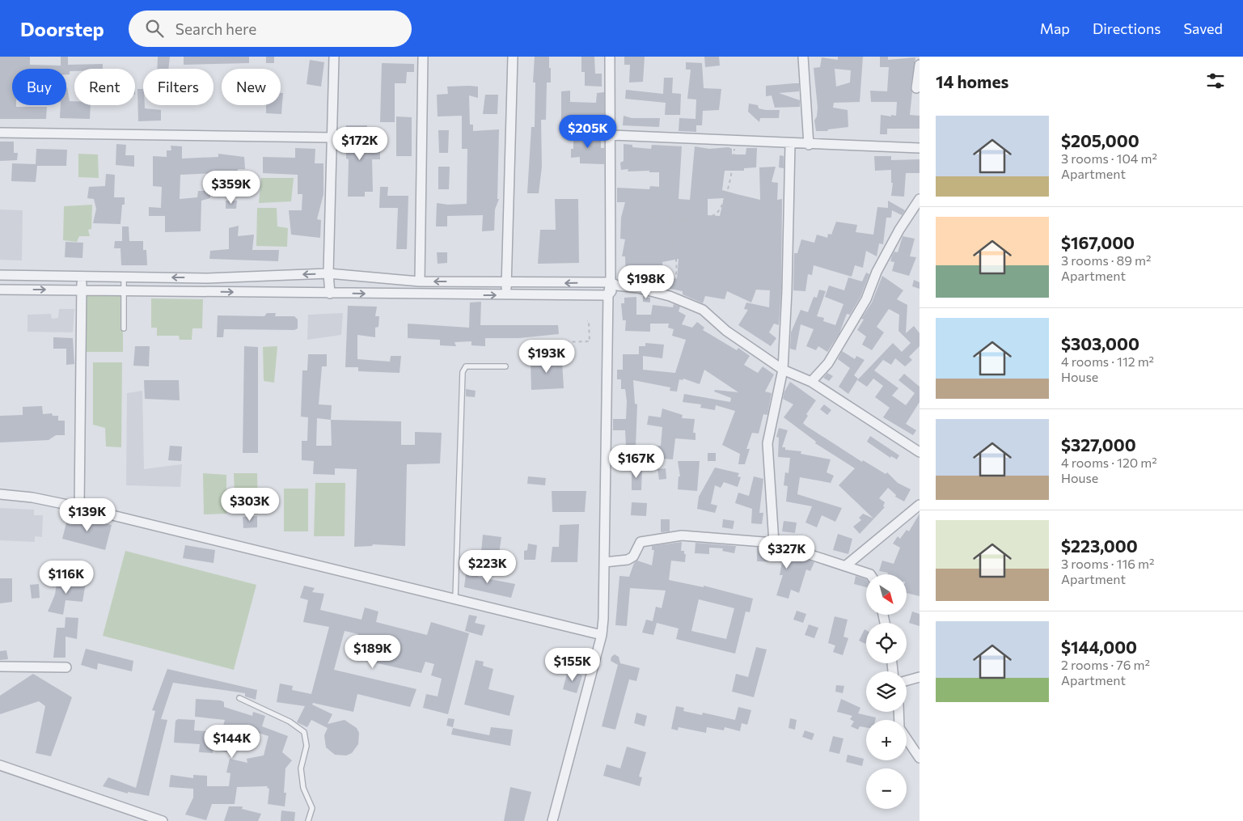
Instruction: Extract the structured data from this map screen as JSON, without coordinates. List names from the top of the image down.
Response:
{
  "north": "bottom right",
  "page": {
    "header": "Doorstep",
    "search": "Search here",
    "nav": ["Map", "Directions", "Saved"],
    "heading": "14 homes",
    "chip": [
      "Buy",
      "Rent",
      "Filters",
      "New"
    ],
    "list": [
      {
        "name": "$205,000",
        "note": "3 rooms · 104 m² · Apartment"
      },
      {
        "name": "$167,000",
        "note": "3 rooms · 89 m² · Apartment"
      },
      {
        "name": "$303,000",
        "note": "4 rooms · 112 m² · House"
      },
      {
        "name": "$327,000",
        "note": "4 rooms · 120 m² · House"
      },
      {
        "name": "$223,000",
        "note": "3 rooms · 116 m² · Apartment"
      },
      {
        "name": "$144,000",
        "note": "2 rooms · 76 m² · Apartment"
      }
    ],
    "price": [
      "$205K",
      "$172K",
      "$359K",
      "$198K",
      "$193K",
      "$167K",
      "$303K",
      "$139K",
      "$327K",
      "$223K",
      "$116K",
      "$189K",
      "$155K",
      "$144K"
    ],
    "map_buttons": ["+", "−"]
  }
}
